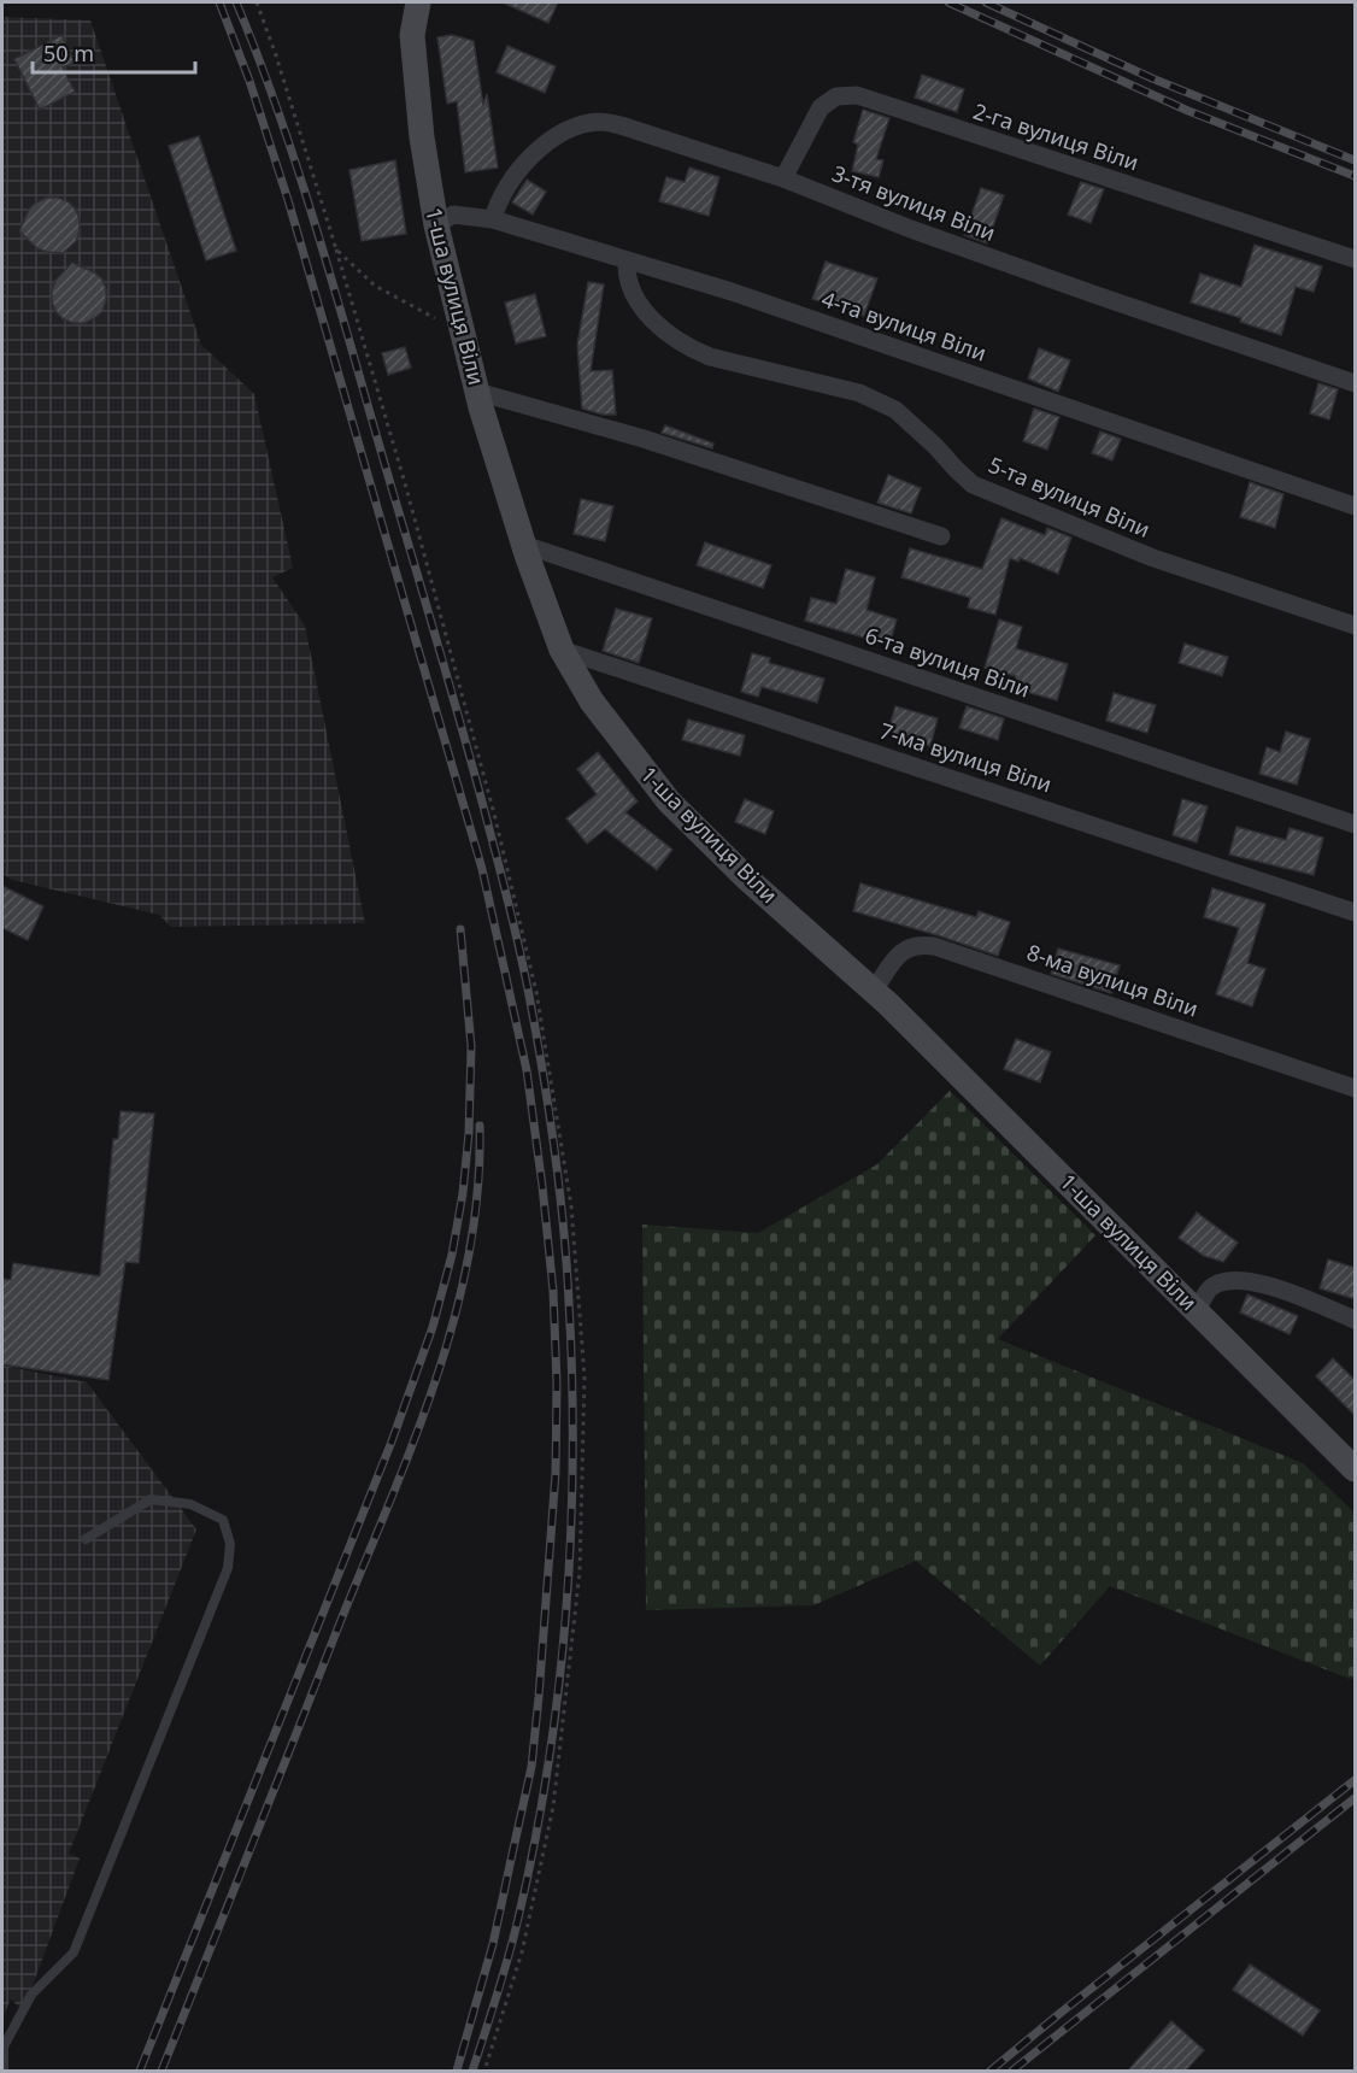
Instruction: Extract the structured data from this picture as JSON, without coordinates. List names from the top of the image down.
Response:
{
  "streets": {
    "main road": ["1-ша вулиця Віли"],
    "street": [
      "2-га вулиця Віли",
      "3-тя вулиця Віли",
      "4-та вулиця Віли",
      "5-та вулиця Віли",
      "6-та вулиця Віли",
      "7-ма вулиця Віли",
      "8-ма вулиця Віли"
    ]
  },
  "crossings": [
    ["2-га вулиця Віли", "3-тя вулиця Віли"],
    ["3-тя вулиця Віли", "4-та вулиця Віли"],
    ["1-ша вулиця Віли", "4-та вулиця Віли"],
    ["1-ша вулиця Віли", "6-та вулиця Віли"],
    ["1-ша вулиця Віли", "7-ма вулиця Віли"],
    ["1-ша вулиця Віли", "8-ма вулиця Віли"],
    ["4-та вулиця Віли", "5-та вулиця Віли"]
  ],
  "scale_bar": "50 m"
}
